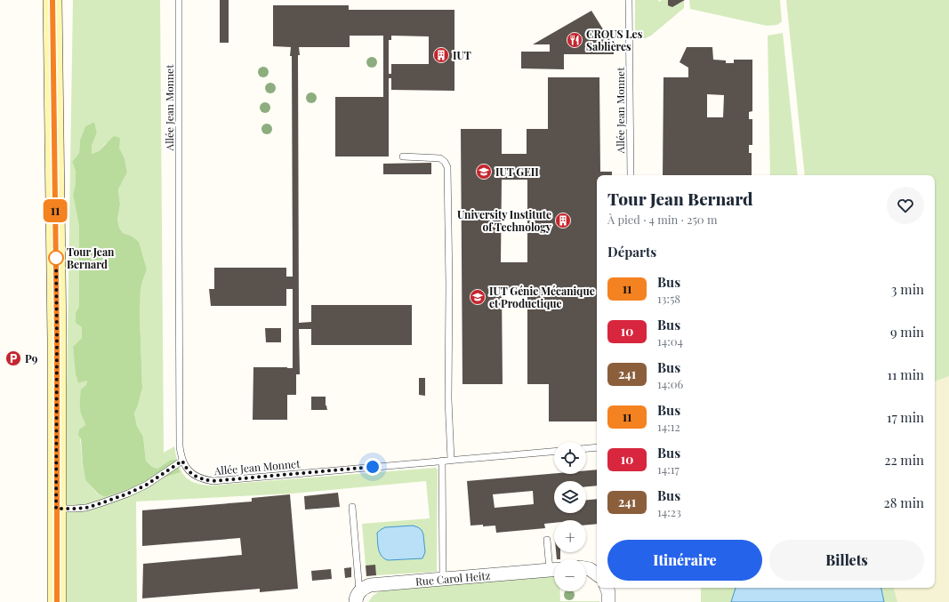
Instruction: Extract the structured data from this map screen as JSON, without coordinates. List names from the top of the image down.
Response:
{
  "streets": {
    "street": ["Rue Carol Heitz"],
    "lane": ["Allée Jean Monnet"]
  },
  "places": {
    "restaurant": ["CROUS Les Sablières"],
    "building": ["IUT", "University Institute of Technology"],
    "school or university": ["IUT GEII", "IUT Génie Mécanique et Productique"],
    "other": ["Tour Jean Bernard"],
    "parking": ["P9"]
  },
  "lines": ["bus line 11"],
  "page": {
    "on_map": "11",
    "heading": [
      ["Tour Jean Bernard", "À pied · 4 min · 250 m"],
      "Départs"
    ],
    "list": [
      {
        "mark": "11",
        "name": "Bus",
        "note": "13:58",
        "value": "3 min"
      },
      {
        "mark": "10",
        "name": "Bus",
        "note": "14:04",
        "value": "9 min"
      },
      {
        "mark": "241",
        "name": "Bus",
        "note": "14:06",
        "value": "11 min"
      },
      {
        "mark": "11",
        "name": "Bus",
        "note": "14:12",
        "value": "17 min"
      },
      {
        "mark": "10",
        "name": "Bus",
        "note": "14:17",
        "value": "22 min"
      },
      {
        "mark": "241",
        "name": "Bus",
        "note": "14:23",
        "value": "28 min"
      }
    ],
    "map_buttons": ["+", "−"],
    "buttons": ["Itinéraire", "Billets"]
  }
}
